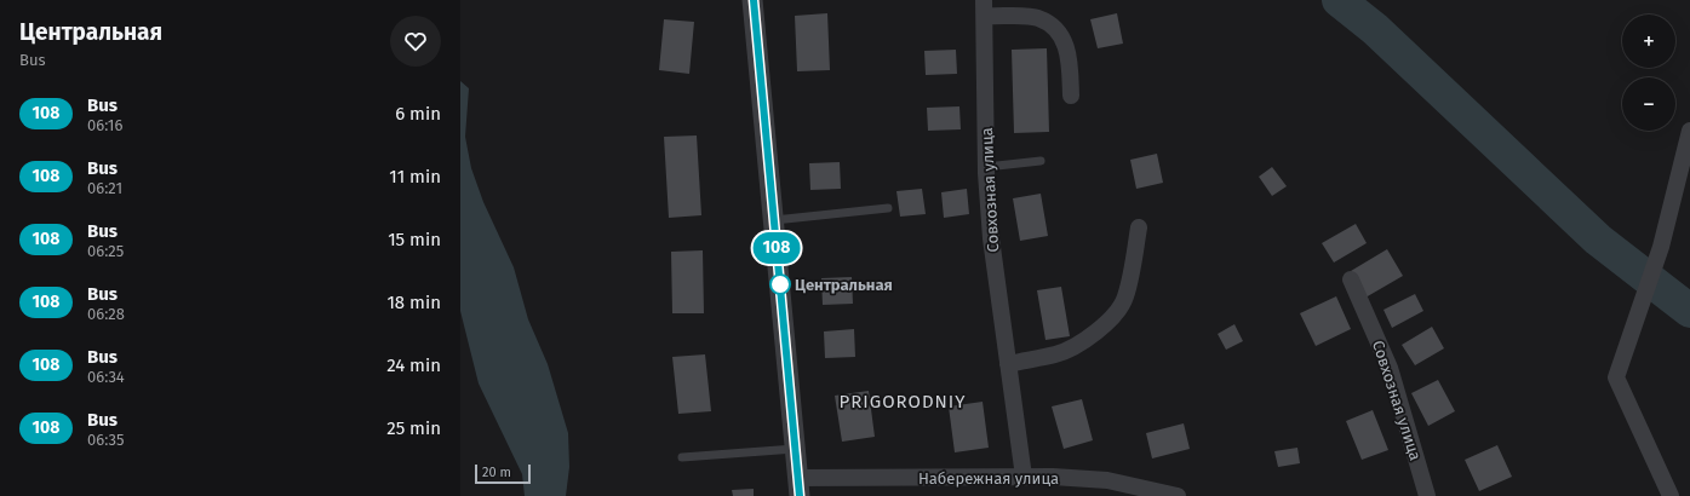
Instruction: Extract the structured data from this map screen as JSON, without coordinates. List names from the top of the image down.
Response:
{
  "streets": {
    "street": ["Совхозная улица", "Набережная улица"]
  },
  "crossings": [
    ["Совхозная улица", "Набережная улица"]
  ],
  "districts": ["PRIGORODNIY"],
  "places": ["Центральная"],
  "lines": ["bus line 108"],
  "scale_bar": "20 m",
  "page": {
    "heading": ["Центральная", "Bus"],
    "on_map": "108",
    "map_buttons": ["+", "−"],
    "list": [
      {
        "mark": "108",
        "name": "Bus",
        "note": "06:16",
        "value": "6 min"
      },
      {
        "mark": "108",
        "name": "Bus",
        "note": "06:21",
        "value": "11 min"
      },
      {
        "mark": "108",
        "name": "Bus",
        "note": "06:25",
        "value": "15 min"
      },
      {
        "mark": "108",
        "name": "Bus",
        "note": "06:28",
        "value": "18 min"
      },
      {
        "mark": "108",
        "name": "Bus",
        "note": "06:34",
        "value": "24 min"
      },
      {
        "mark": "108",
        "name": "Bus",
        "note": "06:35",
        "value": "25 min"
      }
    ],
    "scale": "20 m"
  }
}
